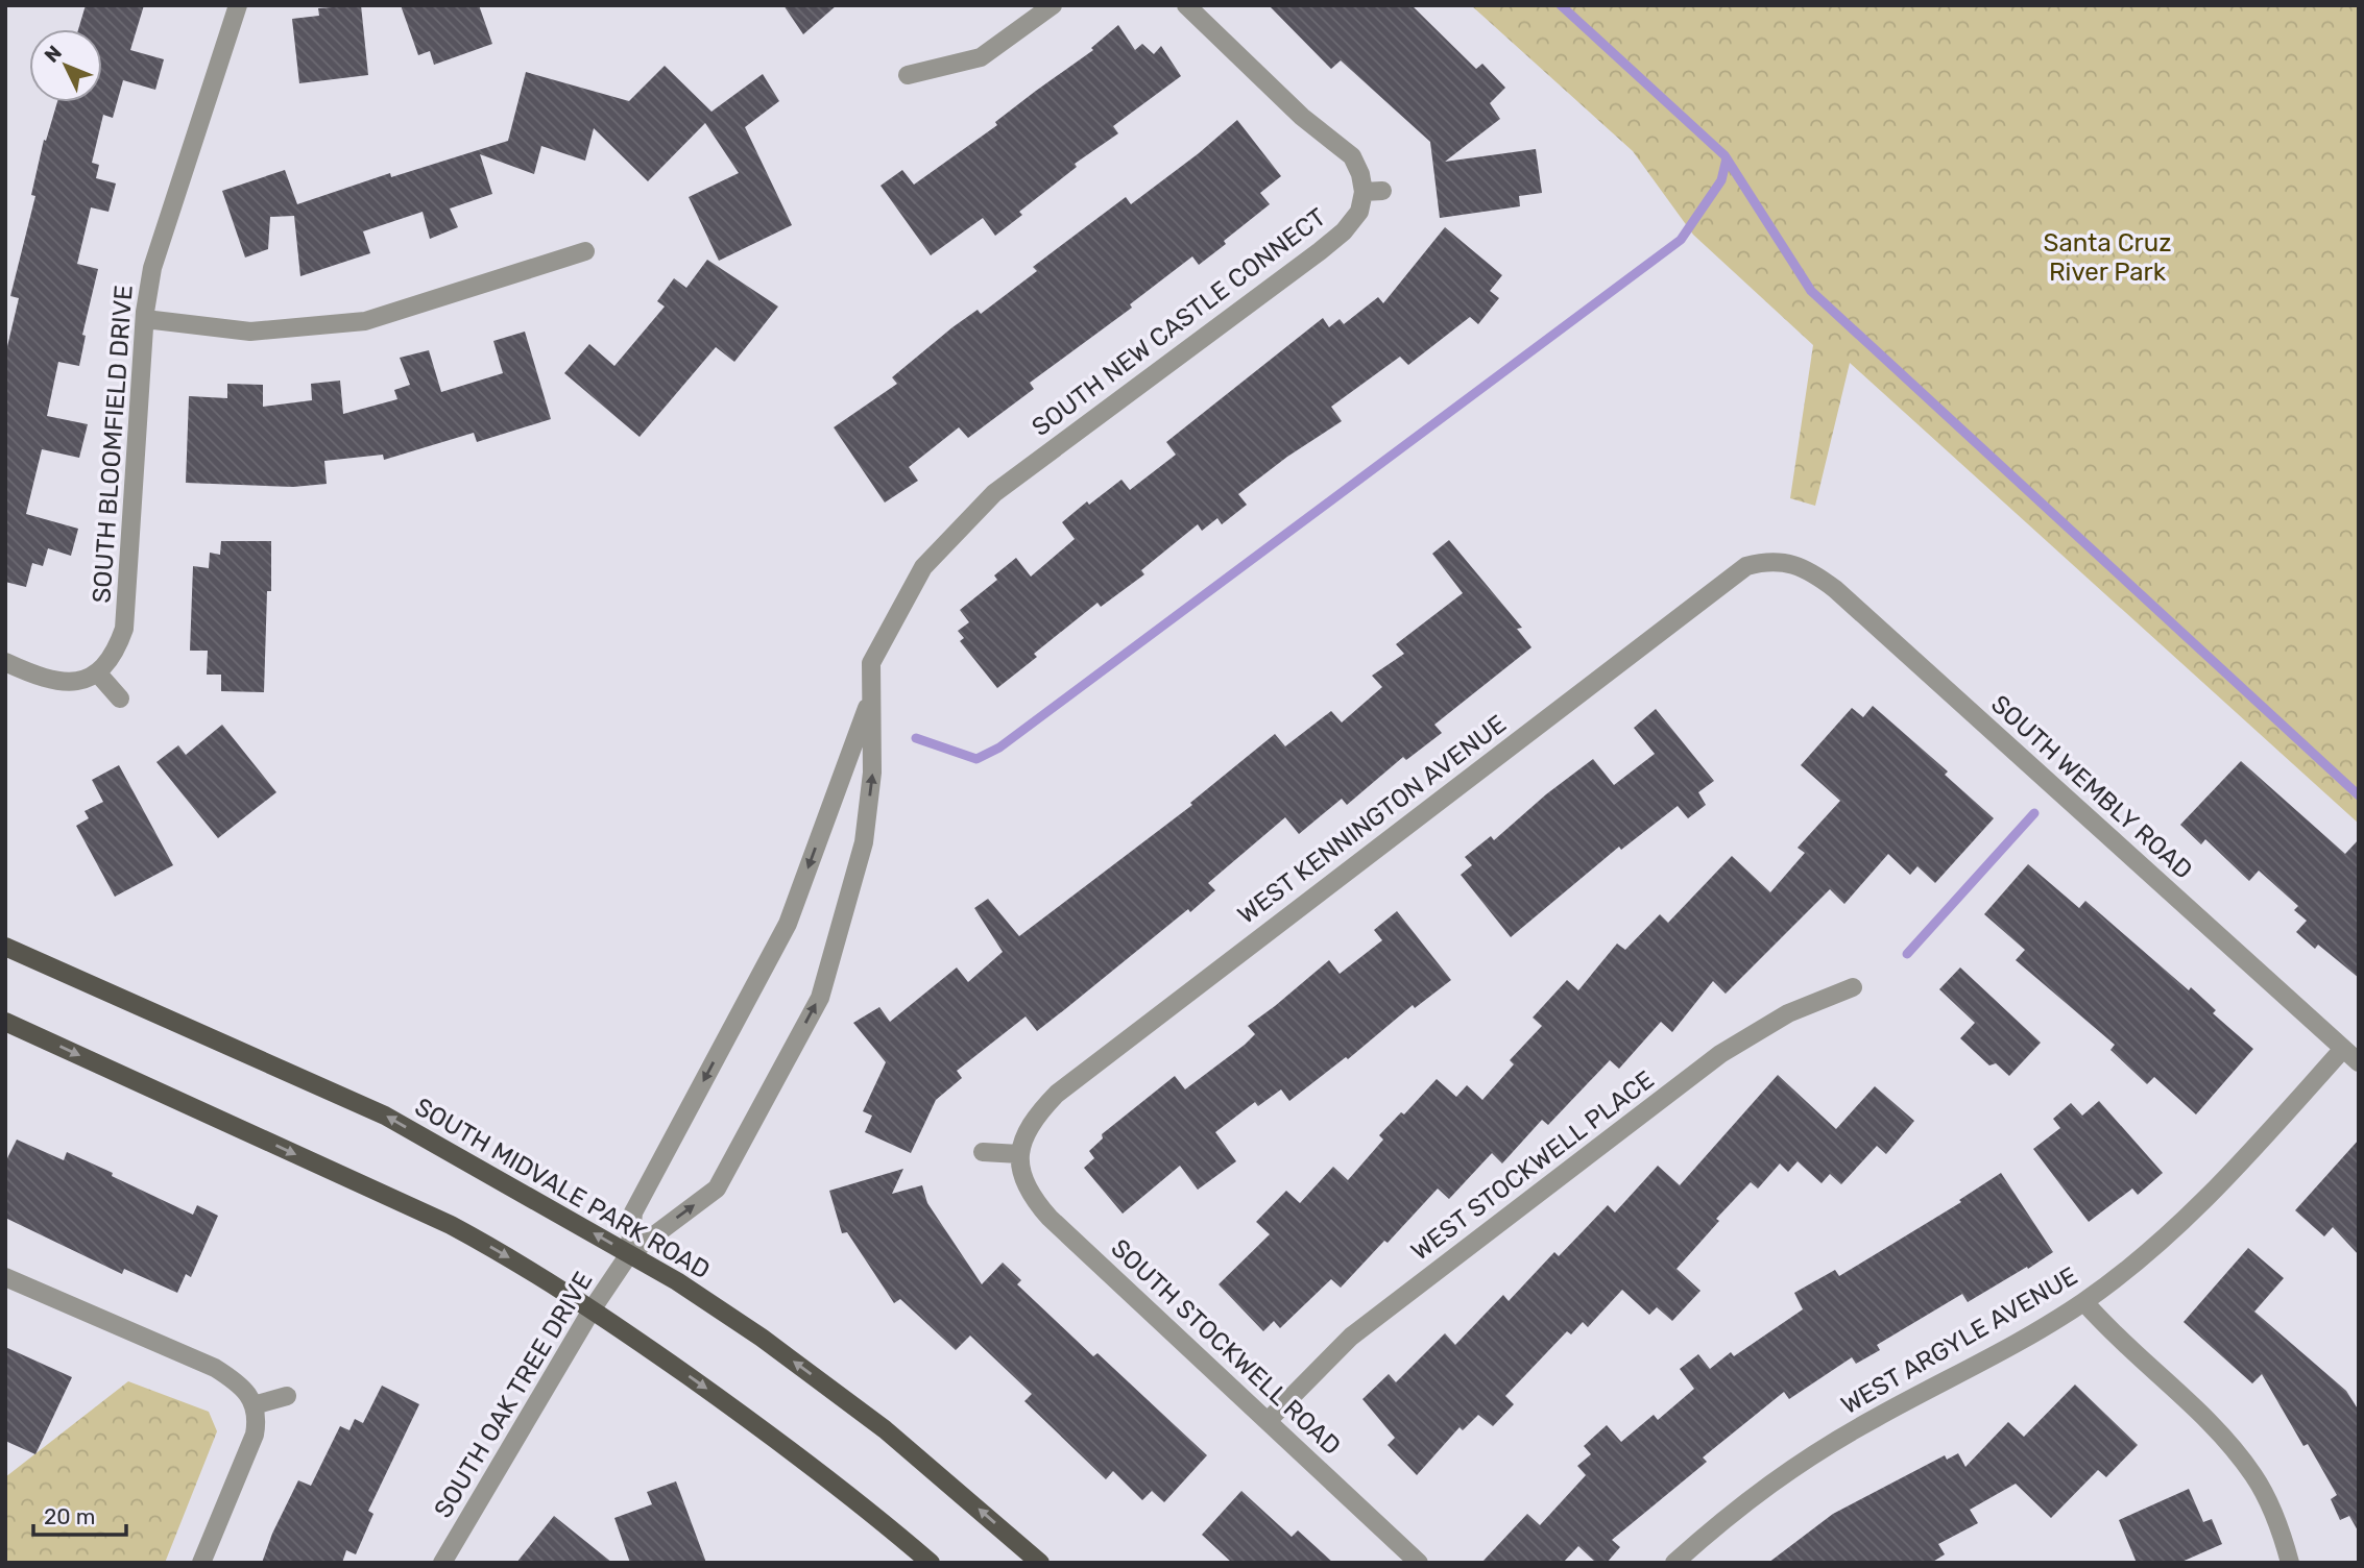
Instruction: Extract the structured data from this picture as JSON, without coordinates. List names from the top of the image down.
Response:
{
  "streets": {
    "main road": ["SOUTH MIDVALE PARK ROAD"],
    "street": [
      "SOUTH NEW CASTLE CONNECT",
      "SOUTH BLOOMFIELD DRIVE",
      "SOUTH WEMBLY ROAD",
      "WEST KENNINGTON AVENUE",
      "WEST STOCKWELL PLACE",
      "WEST ARGYLE AVENUE",
      "SOUTH STOCKWELL ROAD",
      "SOUTH OAK TREE DRIVE"
    ]
  },
  "crossings": [
    ["SOUTH NEW CASTLE CONNECT", "SOUTH MIDVALE PARK ROAD"],
    ["SOUTH NEW CASTLE CONNECT", "SOUTH OAK TREE DRIVE"],
    ["SOUTH WEMBLY ROAD", "WEST KENNINGTON AVENUE"],
    ["SOUTH WEMBLY ROAD", "WEST ARGYLE AVENUE"],
    ["WEST KENNINGTON AVENUE", "SOUTH STOCKWELL ROAD"],
    ["WEST STOCKWELL PLACE", "SOUTH STOCKWELL ROAD"],
    ["SOUTH MIDVALE PARK ROAD", "SOUTH OAK TREE DRIVE"]
  ],
  "parks": ["Santa Cruz River Park"],
  "scale_bar": "20 m",
  "north": "top left"
}
